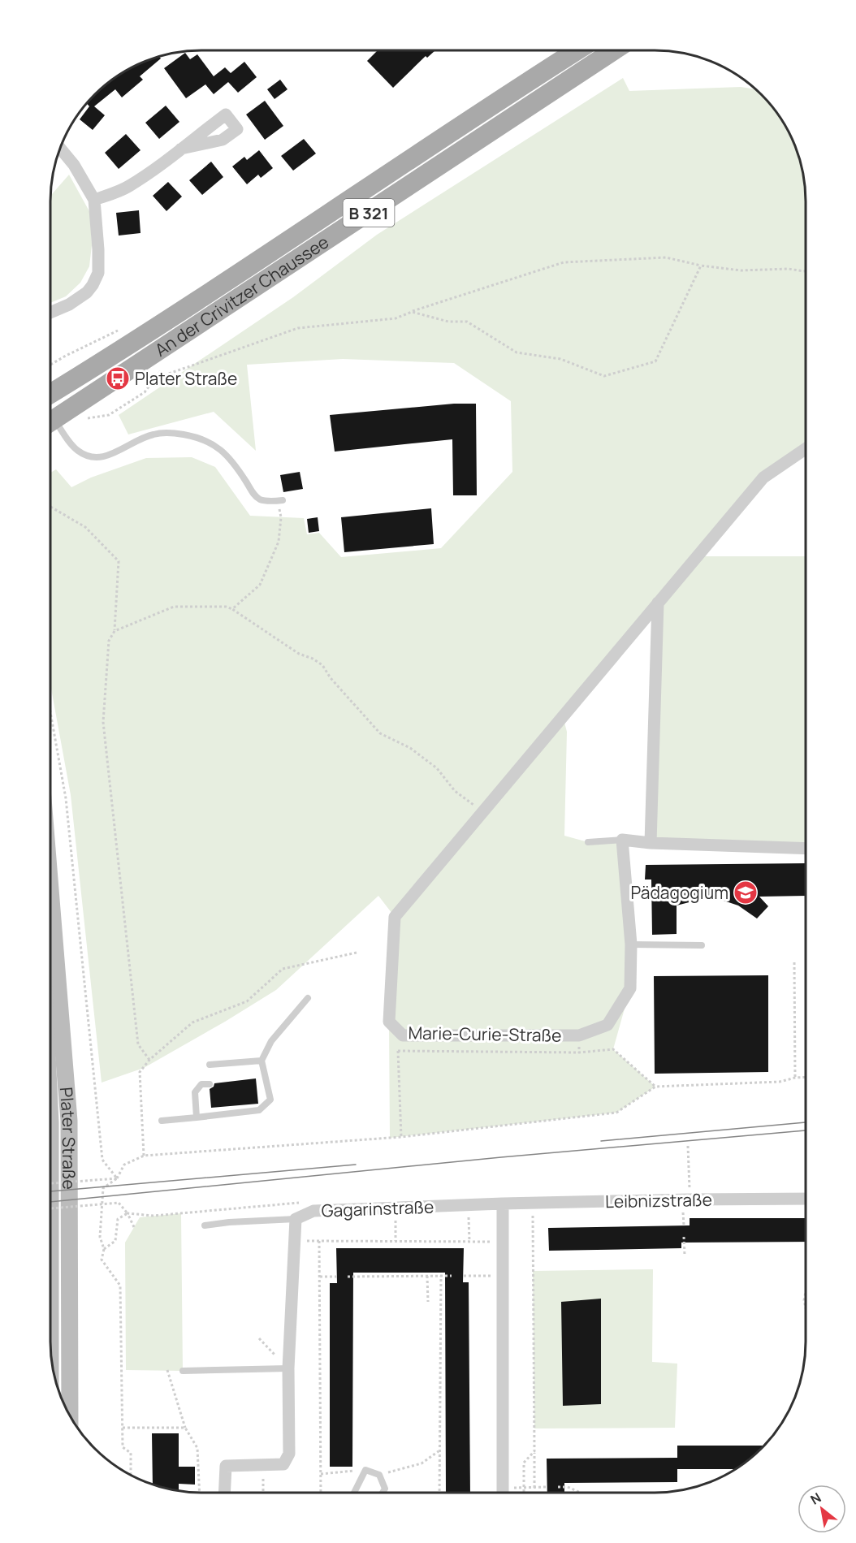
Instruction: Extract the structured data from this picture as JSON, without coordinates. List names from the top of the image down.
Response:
{
  "streets": {
    "main road": ["B 321", "An der Crivitzer Chaussee"],
    "street": [
      "Marie-Curie-Straße",
      "Plater Straße",
      "Leibnizstraße",
      "Gagarinstraße"
    ]
  },
  "crossings": [
    ["Leibnizstraße", "Gagarinstraße"]
  ],
  "places": {
    "bus stop": ["Plater Straße"],
    "school or university": ["Pädagogium"]
  },
  "north": "top left"
}
